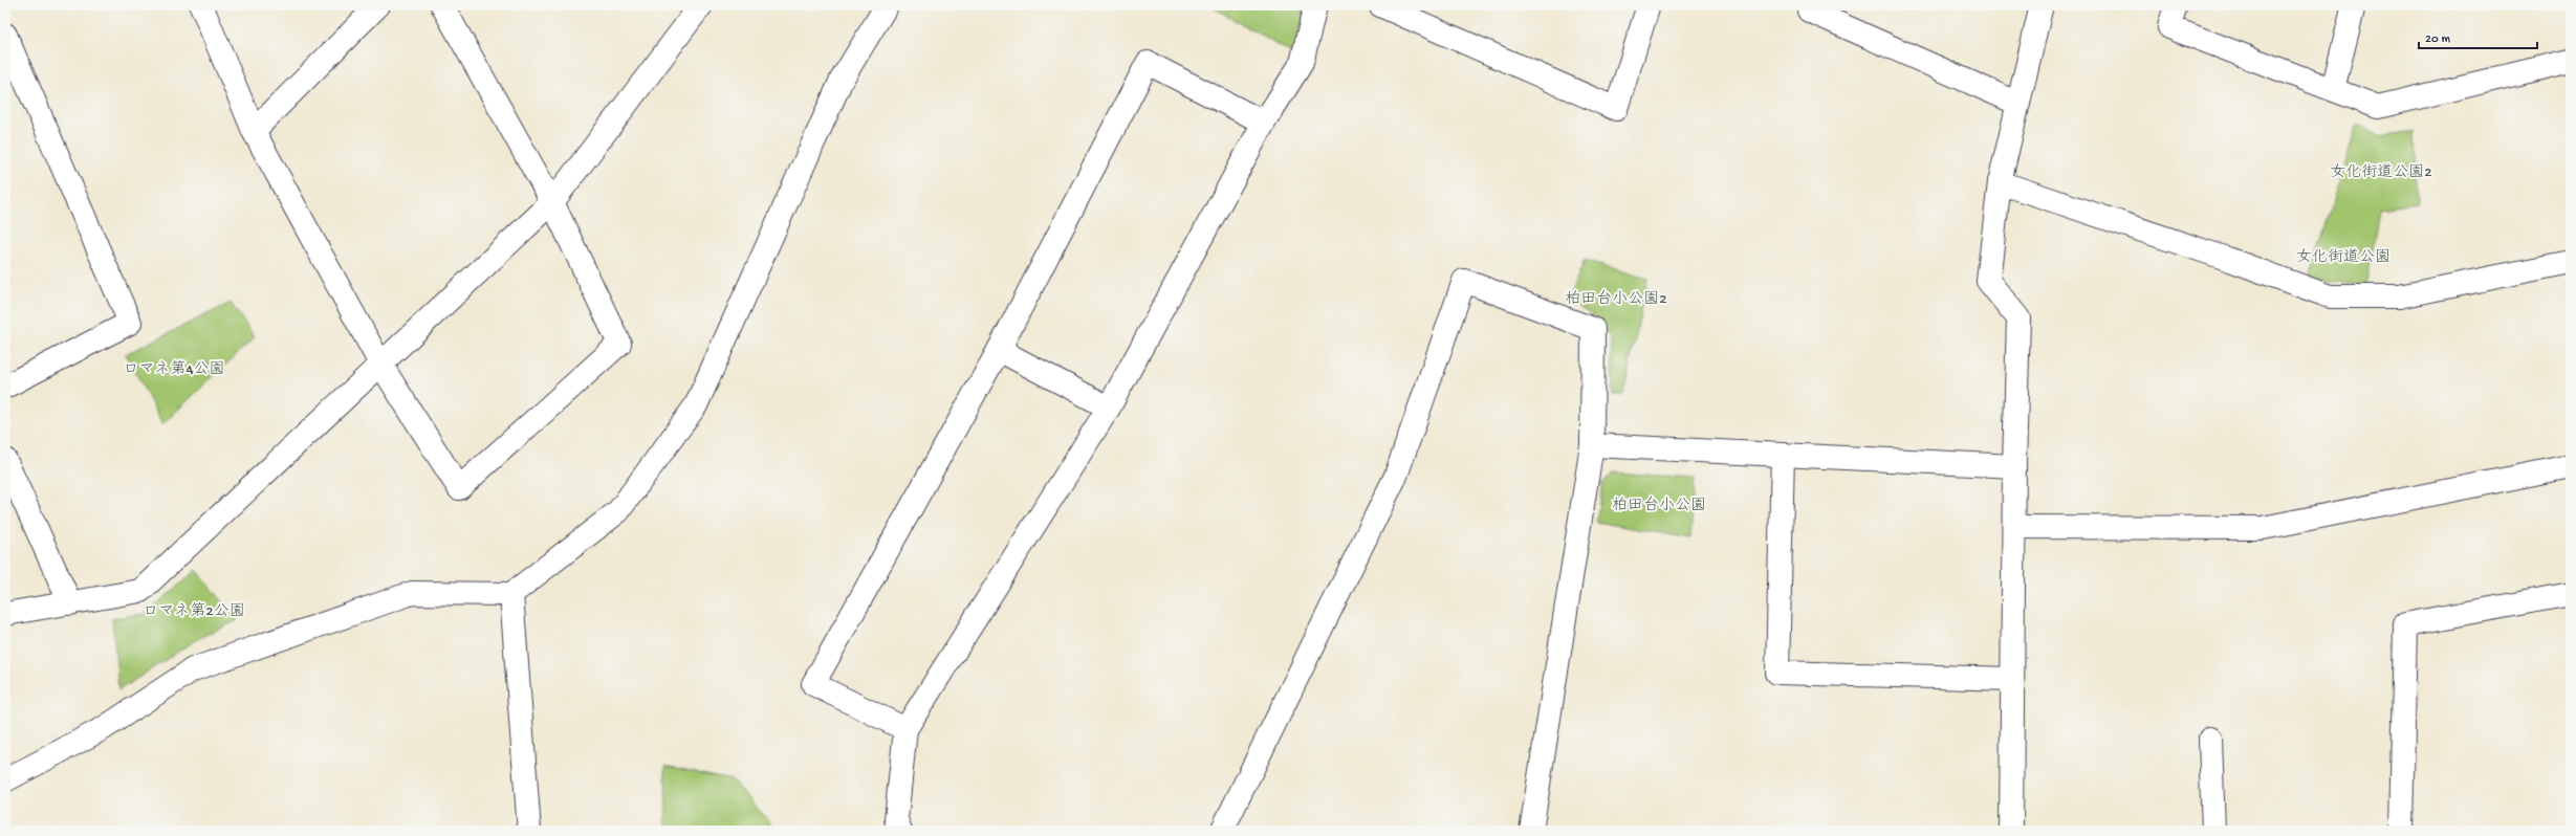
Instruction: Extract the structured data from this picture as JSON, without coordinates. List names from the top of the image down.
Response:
{
  "parks": [
    "女化街道公園2",
    "女化街道公園",
    "柏田台小公園2",
    "ロマネ第4公園",
    "柏田台小公園",
    "ロマネ第2公園"
  ],
  "scale_bar": "20 m"
}
